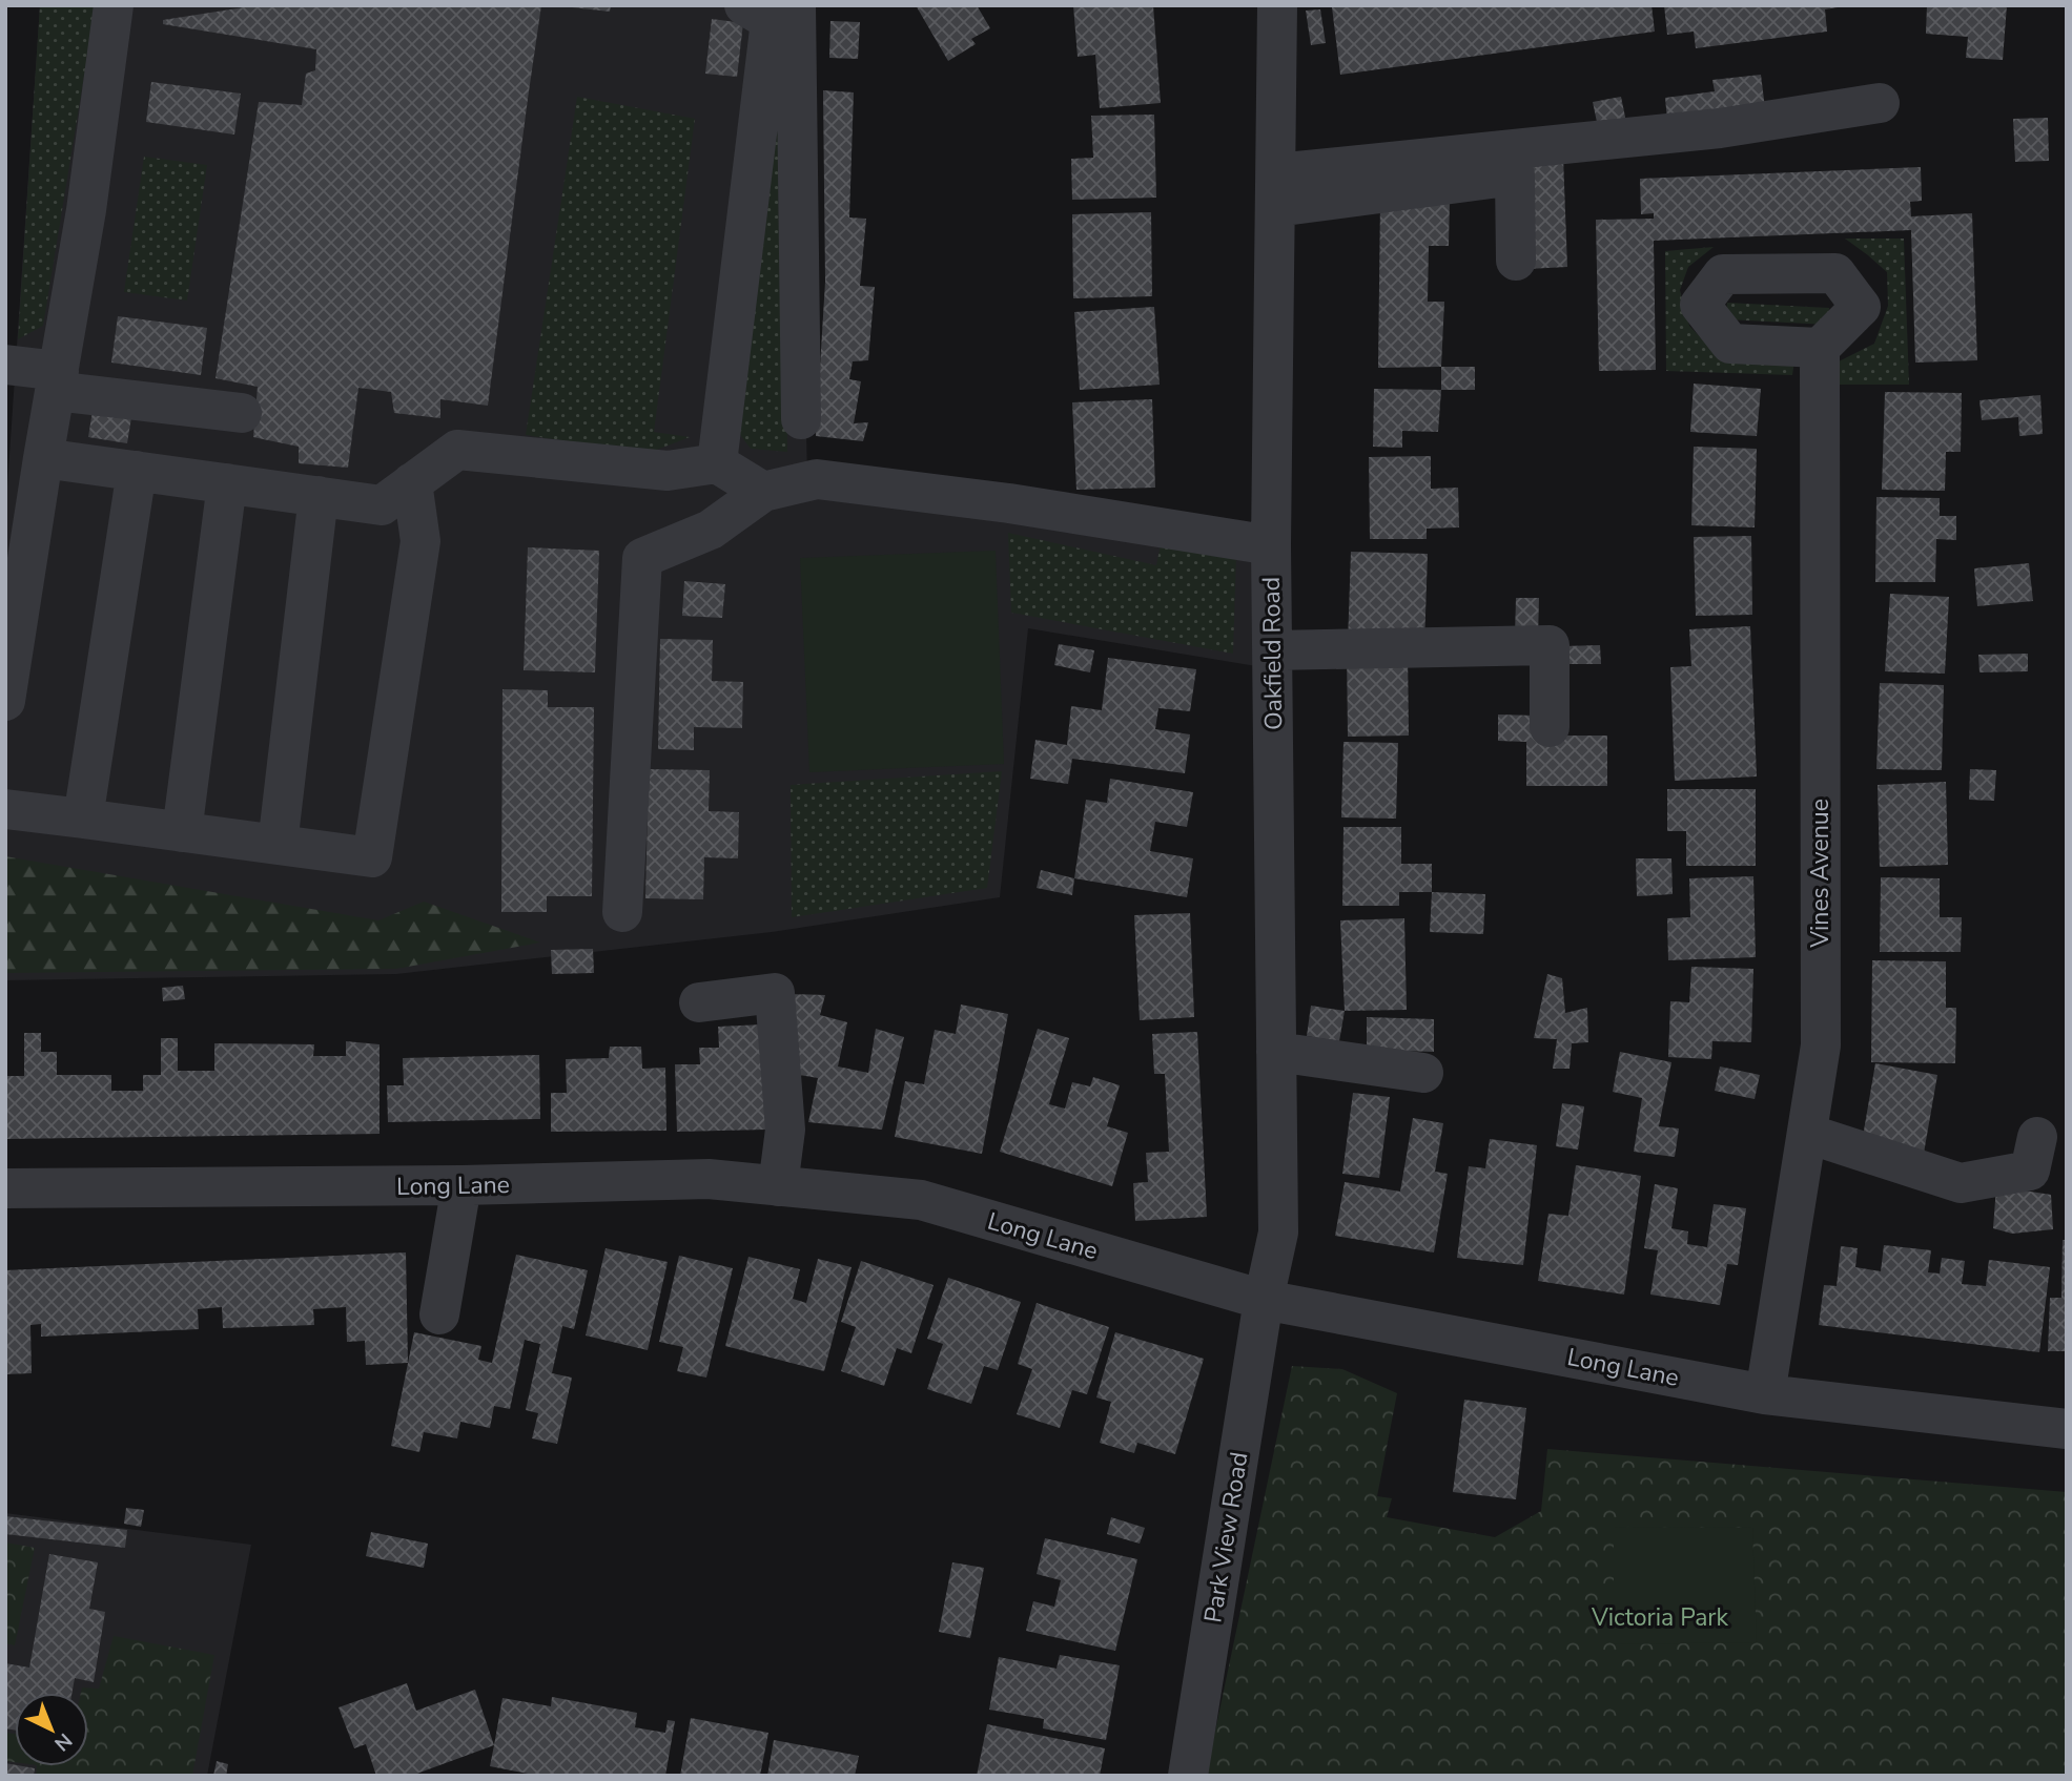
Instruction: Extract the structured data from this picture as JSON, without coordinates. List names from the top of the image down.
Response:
{
  "streets": {
    "street": [
      "Oakfield Road",
      "Vines Avenue",
      "Long Lane",
      "Park View Road"
    ]
  },
  "crossings": [
    ["Oakfield Road", "Long Lane"],
    ["Oakfield Road", "Park View Road"],
    ["Vines Avenue", "Long Lane"],
    ["Long Lane", "Park View Road"]
  ],
  "parks": ["Victoria Park"],
  "north": "bottom right"
}
